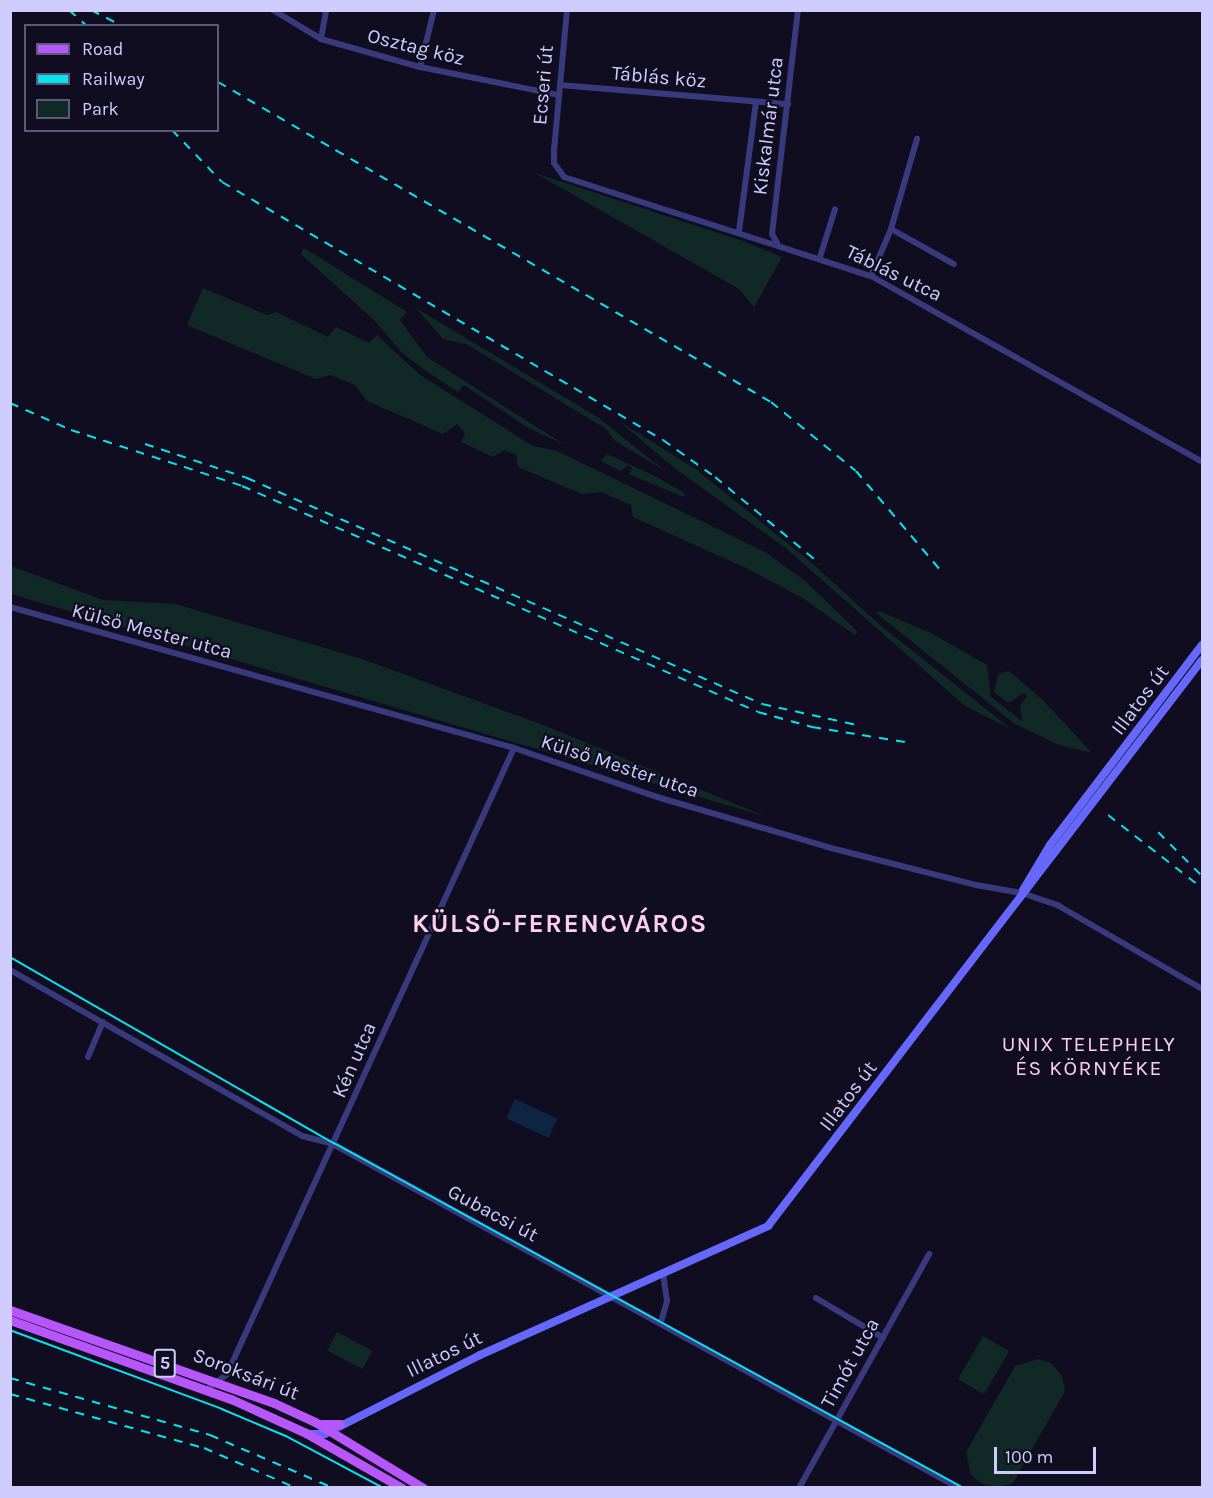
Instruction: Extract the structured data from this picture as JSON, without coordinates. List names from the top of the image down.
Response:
{
  "streets": {
    "main road": ["5", "Soroksári út"],
    "street": [
      "Osztag köz",
      "Táblás köz",
      "Ecseri út",
      "Kiskalmár utca",
      "Táblás utca",
      "Külső Mester utca",
      "Illatos út",
      "Kén utca",
      "Gubacsi út",
      "Timót utca"
    ]
  },
  "crossings": [
    ["Osztag köz", "Ecseri út"],
    ["Táblás köz", "Ecseri út"],
    ["Táblás köz", "Kiskalmár utca"],
    ["Ecseri út", "Táblás utca"],
    ["Kiskalmár utca", "Táblás utca"],
    ["Külső Mester utca", "Illatos út"],
    ["Külső Mester utca", "Kén utca"],
    ["Illatos út", "Gubacsi út"],
    ["Illatos út", "Soroksári út"],
    ["Kén utca", "Gubacsi út"],
    ["Kén utca", "Soroksári út"],
    ["Gubacsi út", "Timót utca"]
  ],
  "districts": ["KÜLSŐ-FERENCVÁROS", "UNIX TELEPHELY ÉS KÖRNYÉKE"],
  "legend": ["Road", "Railway", "Park"],
  "scale_bar": "100 m"
}
